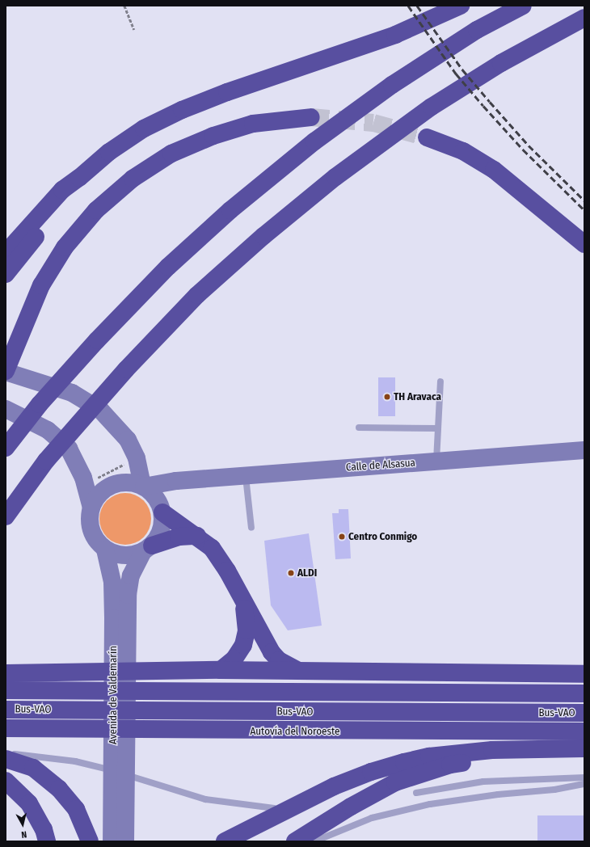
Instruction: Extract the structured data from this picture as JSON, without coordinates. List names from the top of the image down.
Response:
{
  "streets": {
    "highway": ["Bus-VAO", "Autovía del Noroeste"],
    "main road": ["Calle de Alsasua", "Avenida de Valdemarín"]
  },
  "crossings": [
    ["Calle de Alsasua", "Avenida de Valdemarín"]
  ],
  "places": ["TH Aravaca", "Centro Conmigo", "ALDI"],
  "north": "bottom"
}
